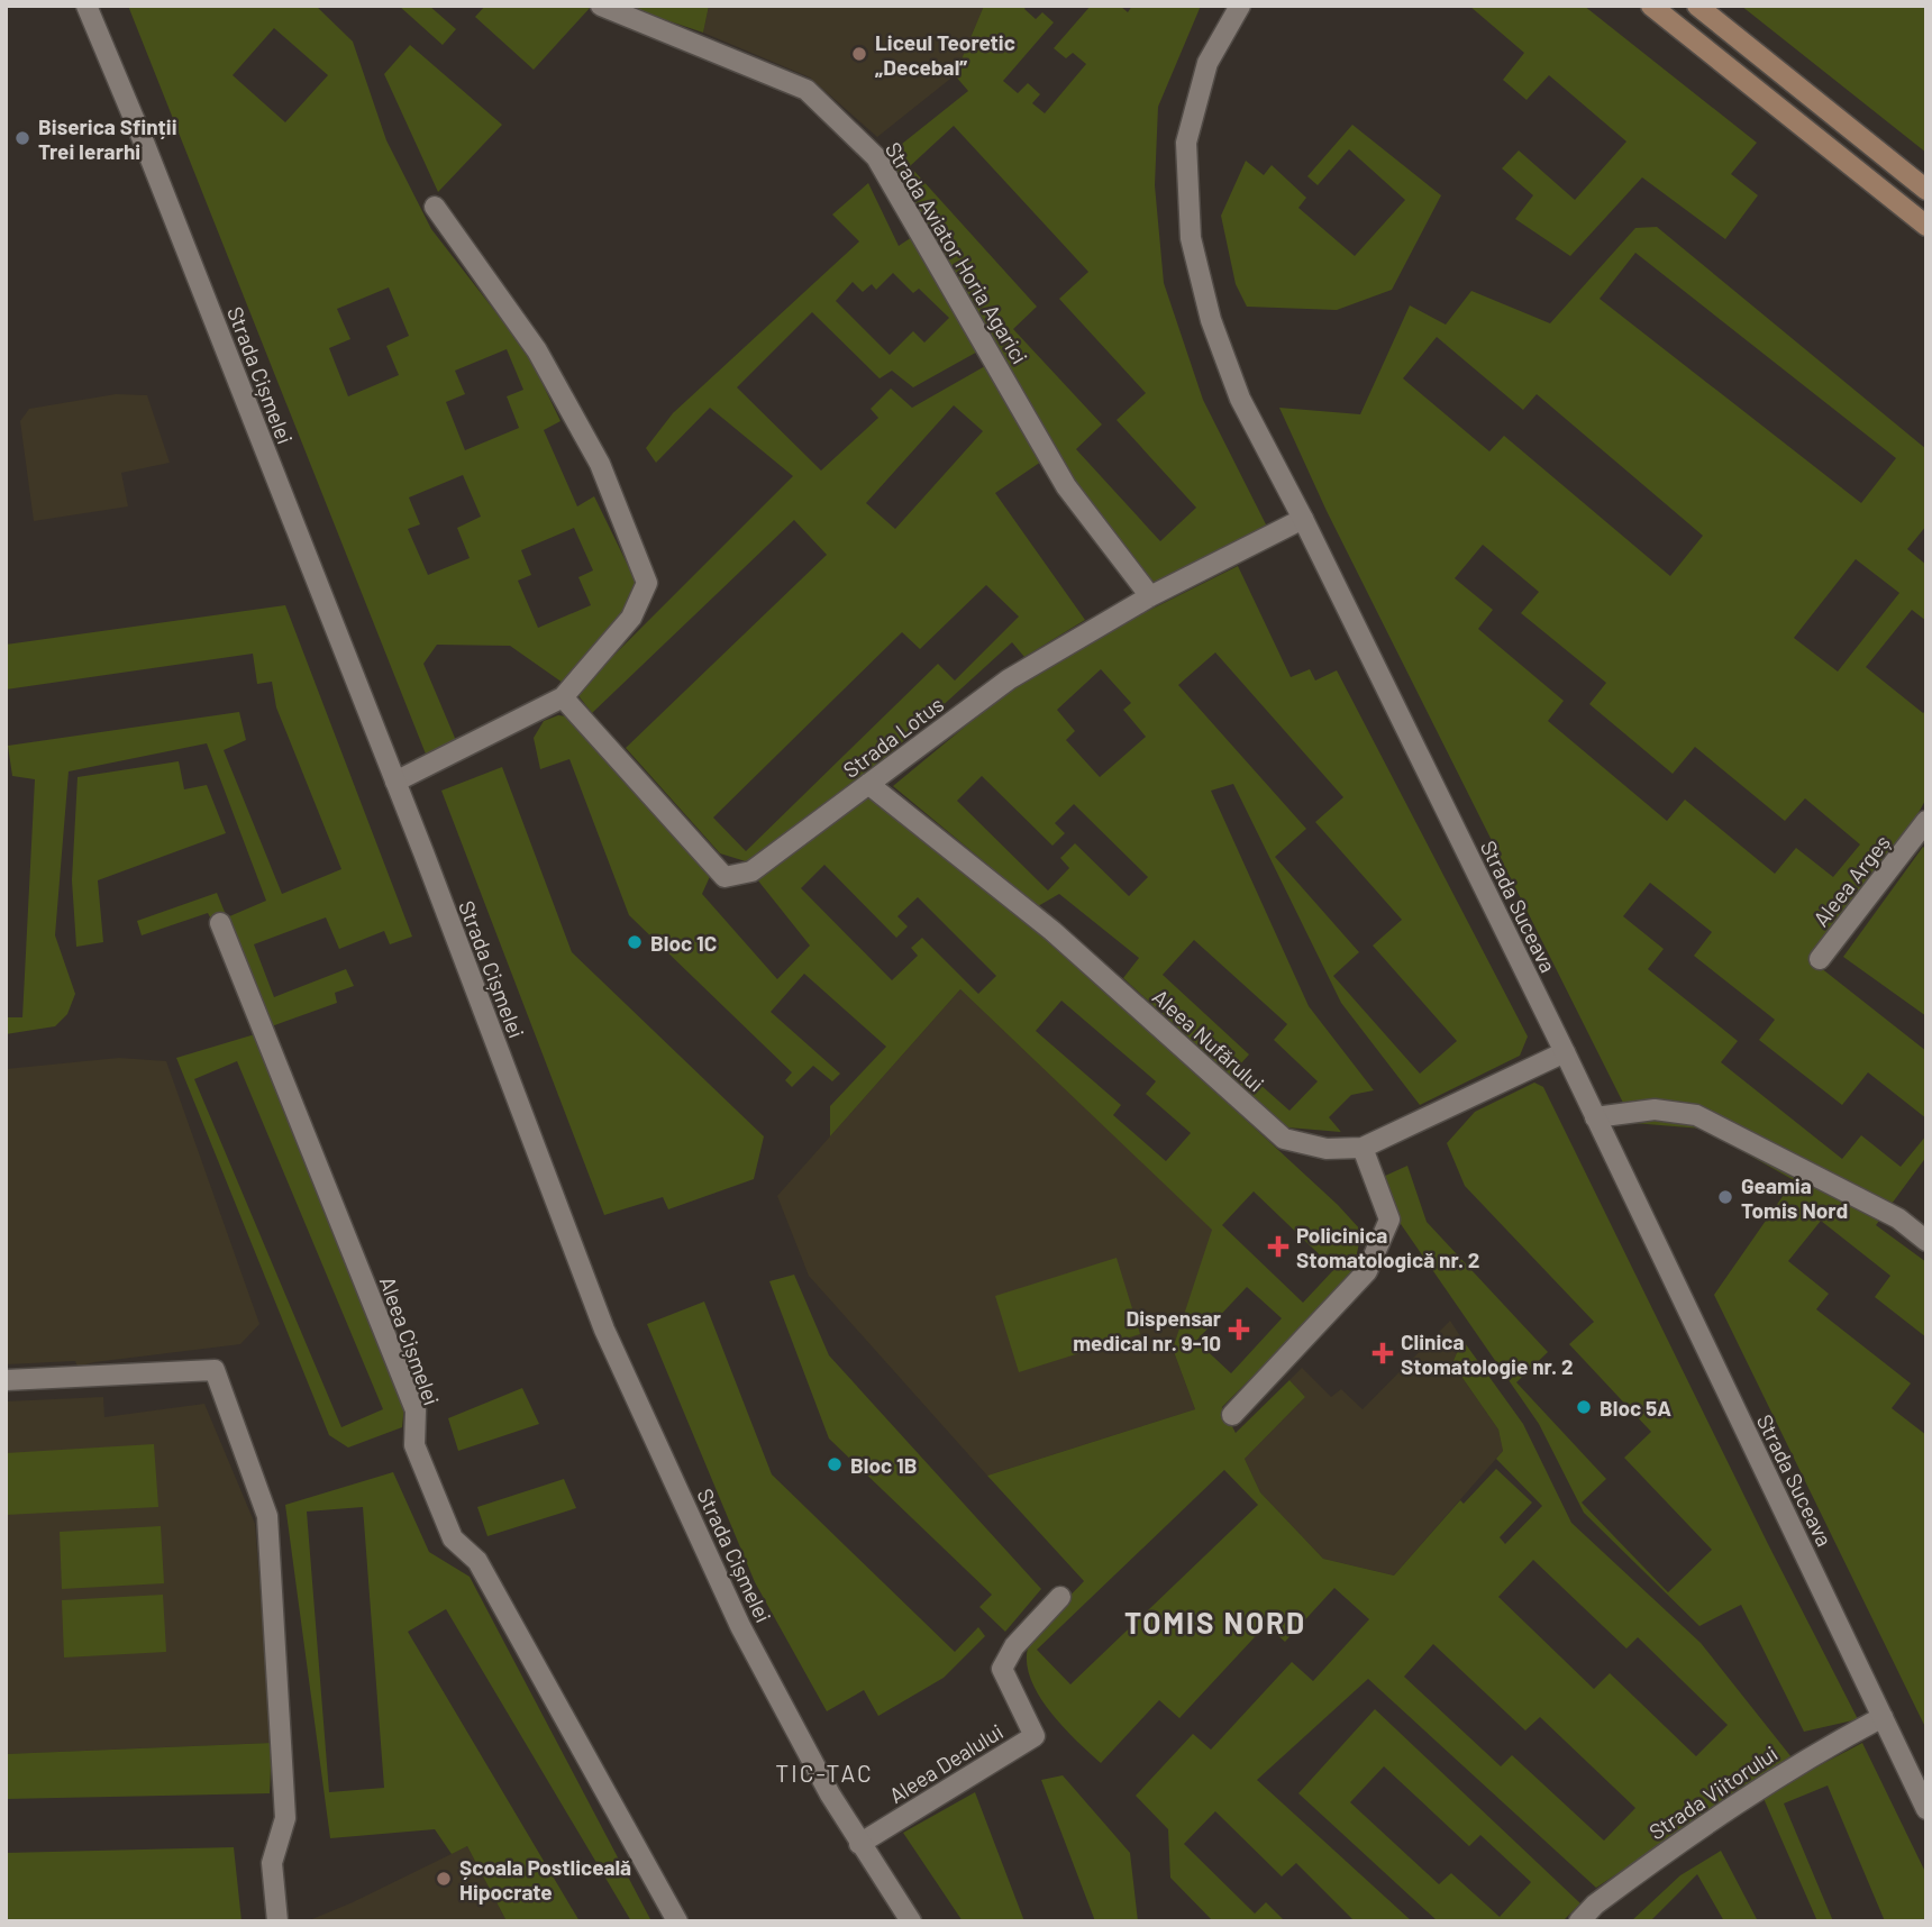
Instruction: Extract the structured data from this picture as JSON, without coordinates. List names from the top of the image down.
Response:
{
  "streets": {
    "street": [
      "Strada Aviator Horia Agarici",
      "Strada Cișmelei",
      "Strada Lotus",
      "Aleea Argeș",
      "Strada Suceava",
      "Aleea Nufărului",
      "Aleea Cișmelei",
      "Aleea Dealului",
      "Strada Viitorului"
    ]
  },
  "crossings": [
    ["Strada Aviator Horia Agarici", "Strada Lotus"],
    ["Strada Cișmelei", "Aleea Dealului"],
    ["Strada Lotus", "Strada Suceava"],
    ["Strada Lotus", "Aleea Nufărului"],
    ["Strada Suceava", "Aleea Nufărului"],
    ["Strada Suceava", "Strada Viitorului"]
  ],
  "districts": ["TOMIS NORD", "TIC-TAC"],
  "places": {
    "other": [
      "Liceul Teoretic „Decebal”",
      "Biserica Sfinții Trei Ierarhi",
      "Bloc 1C",
      "Geamia Tomis Nord",
      "Bloc 5A",
      "Bloc 1B",
      "Școala Postliceală Hipocrate"
    ],
    "health": ["Policinica Stomatologică nr. 2", "Dispensar medical nr. 9-10", "Clinica Stomatologie nr. 2"]
  }
}
